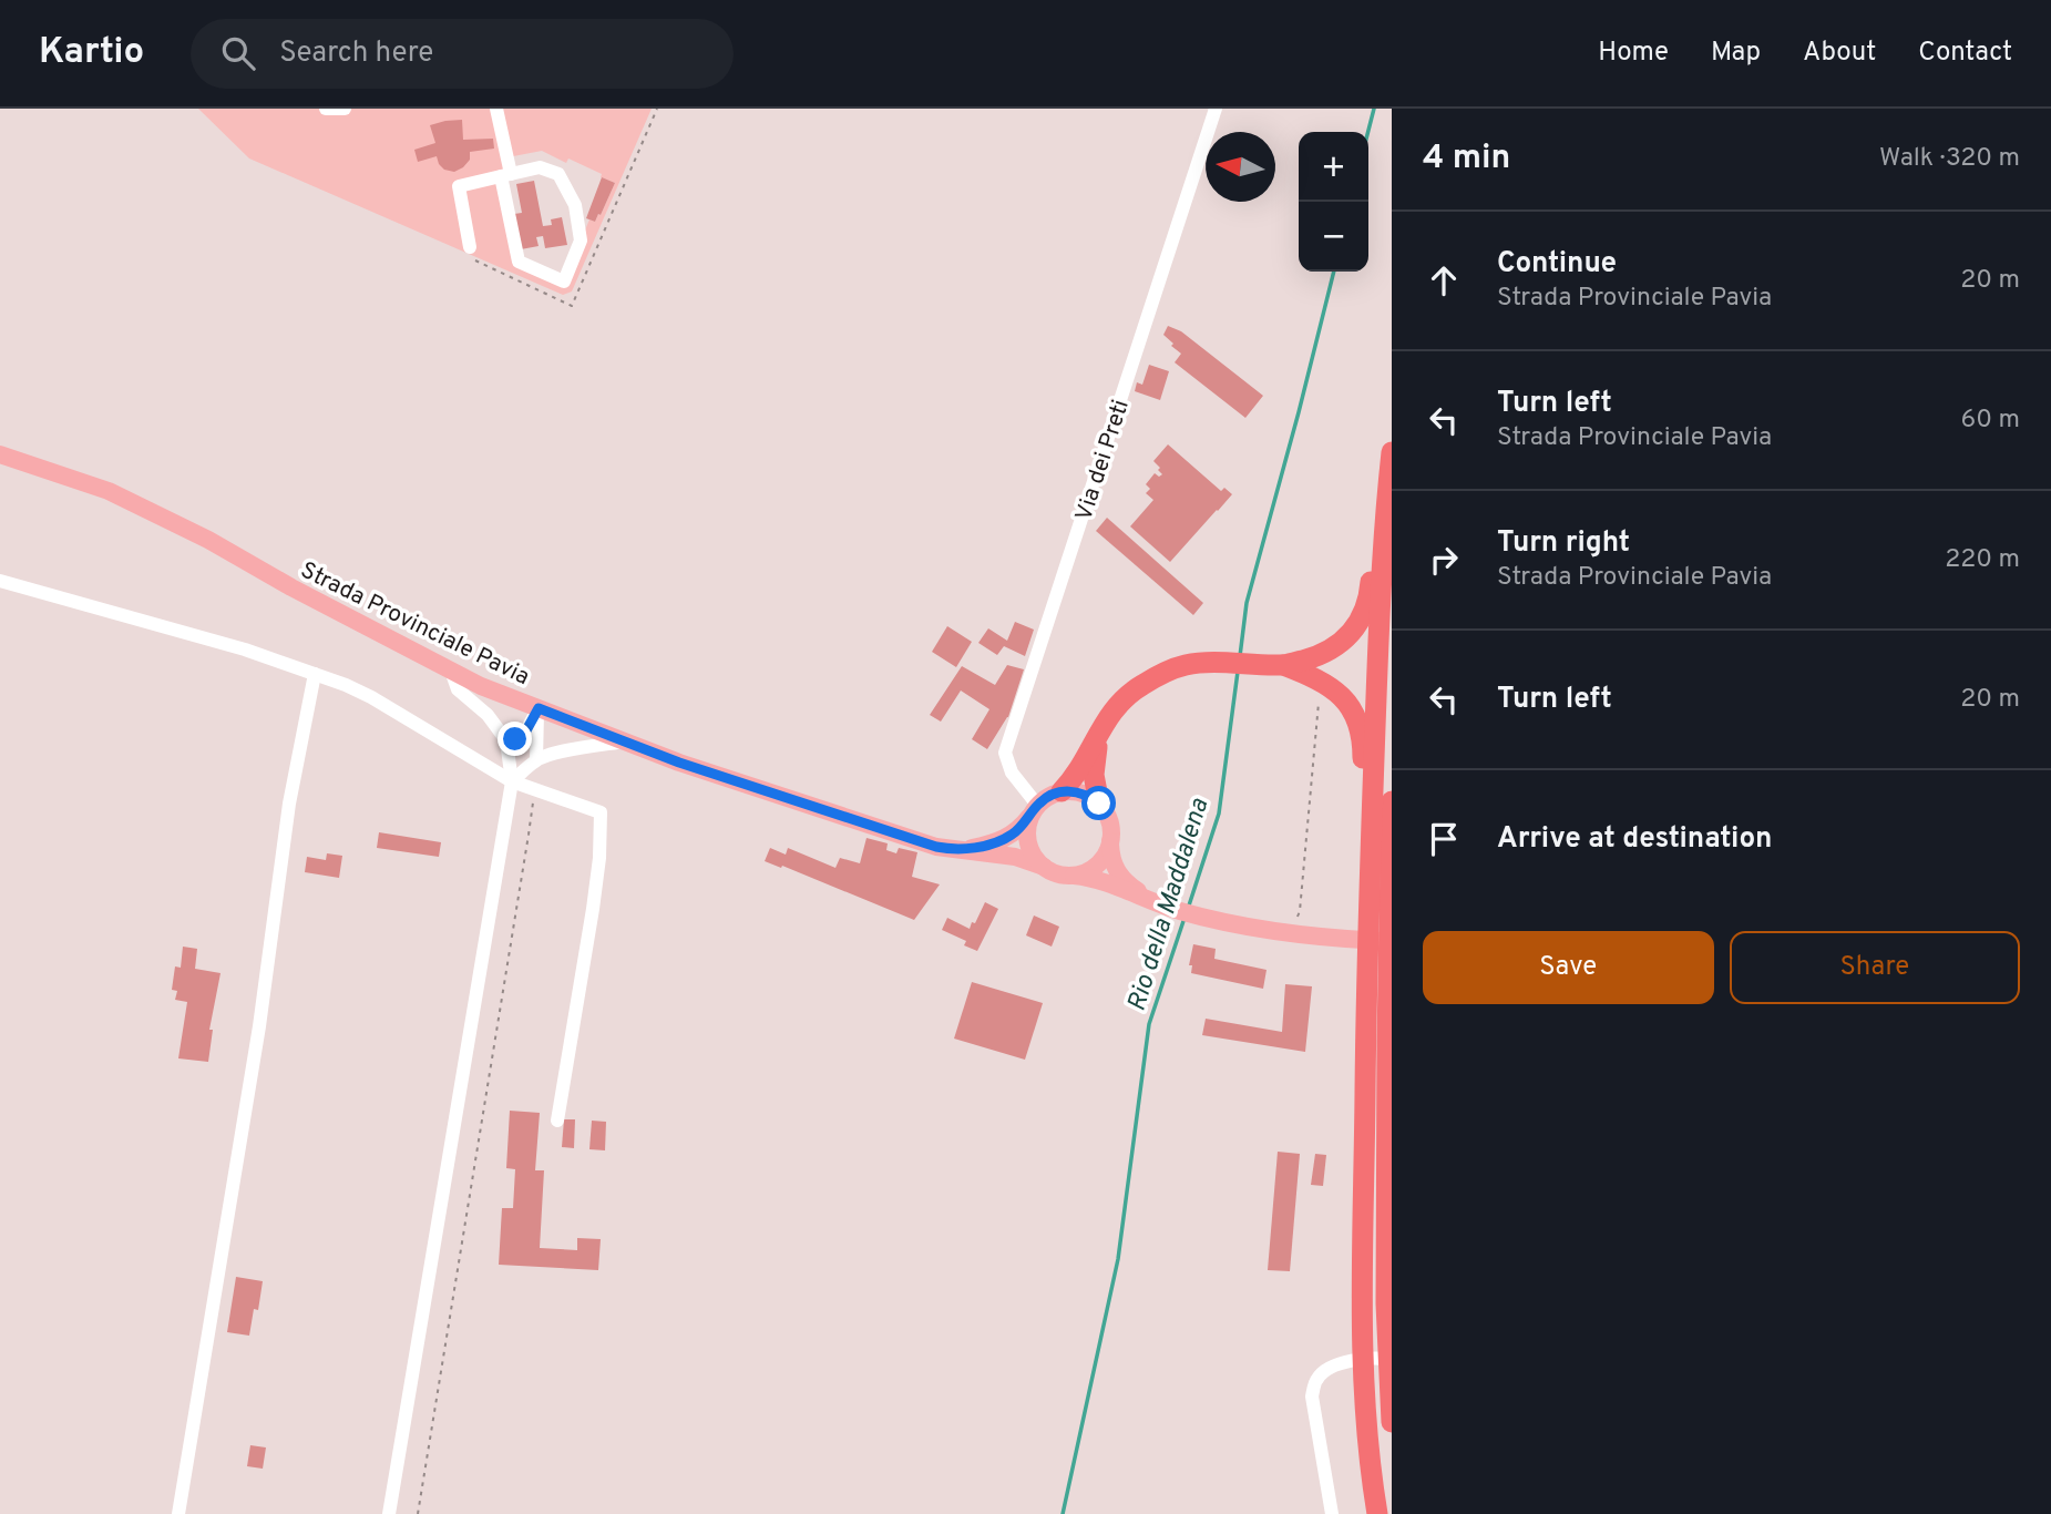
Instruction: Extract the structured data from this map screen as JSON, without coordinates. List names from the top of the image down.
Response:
{
  "streets": {
    "main road": ["Strada Provinciale Pavia"],
    "street": ["Via dei Preti"]
  },
  "crossings": [
    ["Via dei Preti", "Strada Provinciale Pavia"]
  ],
  "water": ["Rio della Maddalena"],
  "north": "left",
  "page": {
    "header": "Kartio",
    "search": "Search here",
    "nav": [
      "Home",
      "Map",
      "About",
      "Contact"
    ],
    "heading": ["4 min", "Walk · 320 m"],
    "map_buttons": ["+", "−"],
    "list": [
      ["Continue", "Strada Provinciale Pavia", "20 m"],
      ["Turn left", "Strada Provinciale Pavia", "60 m"],
      ["Turn right", "Strada Provinciale Pavia", "220 m"],
      ["Turn left", "20 m"],
      "Arrive at destination"
    ],
    "buttons": ["Save", "Share"]
  }
}
